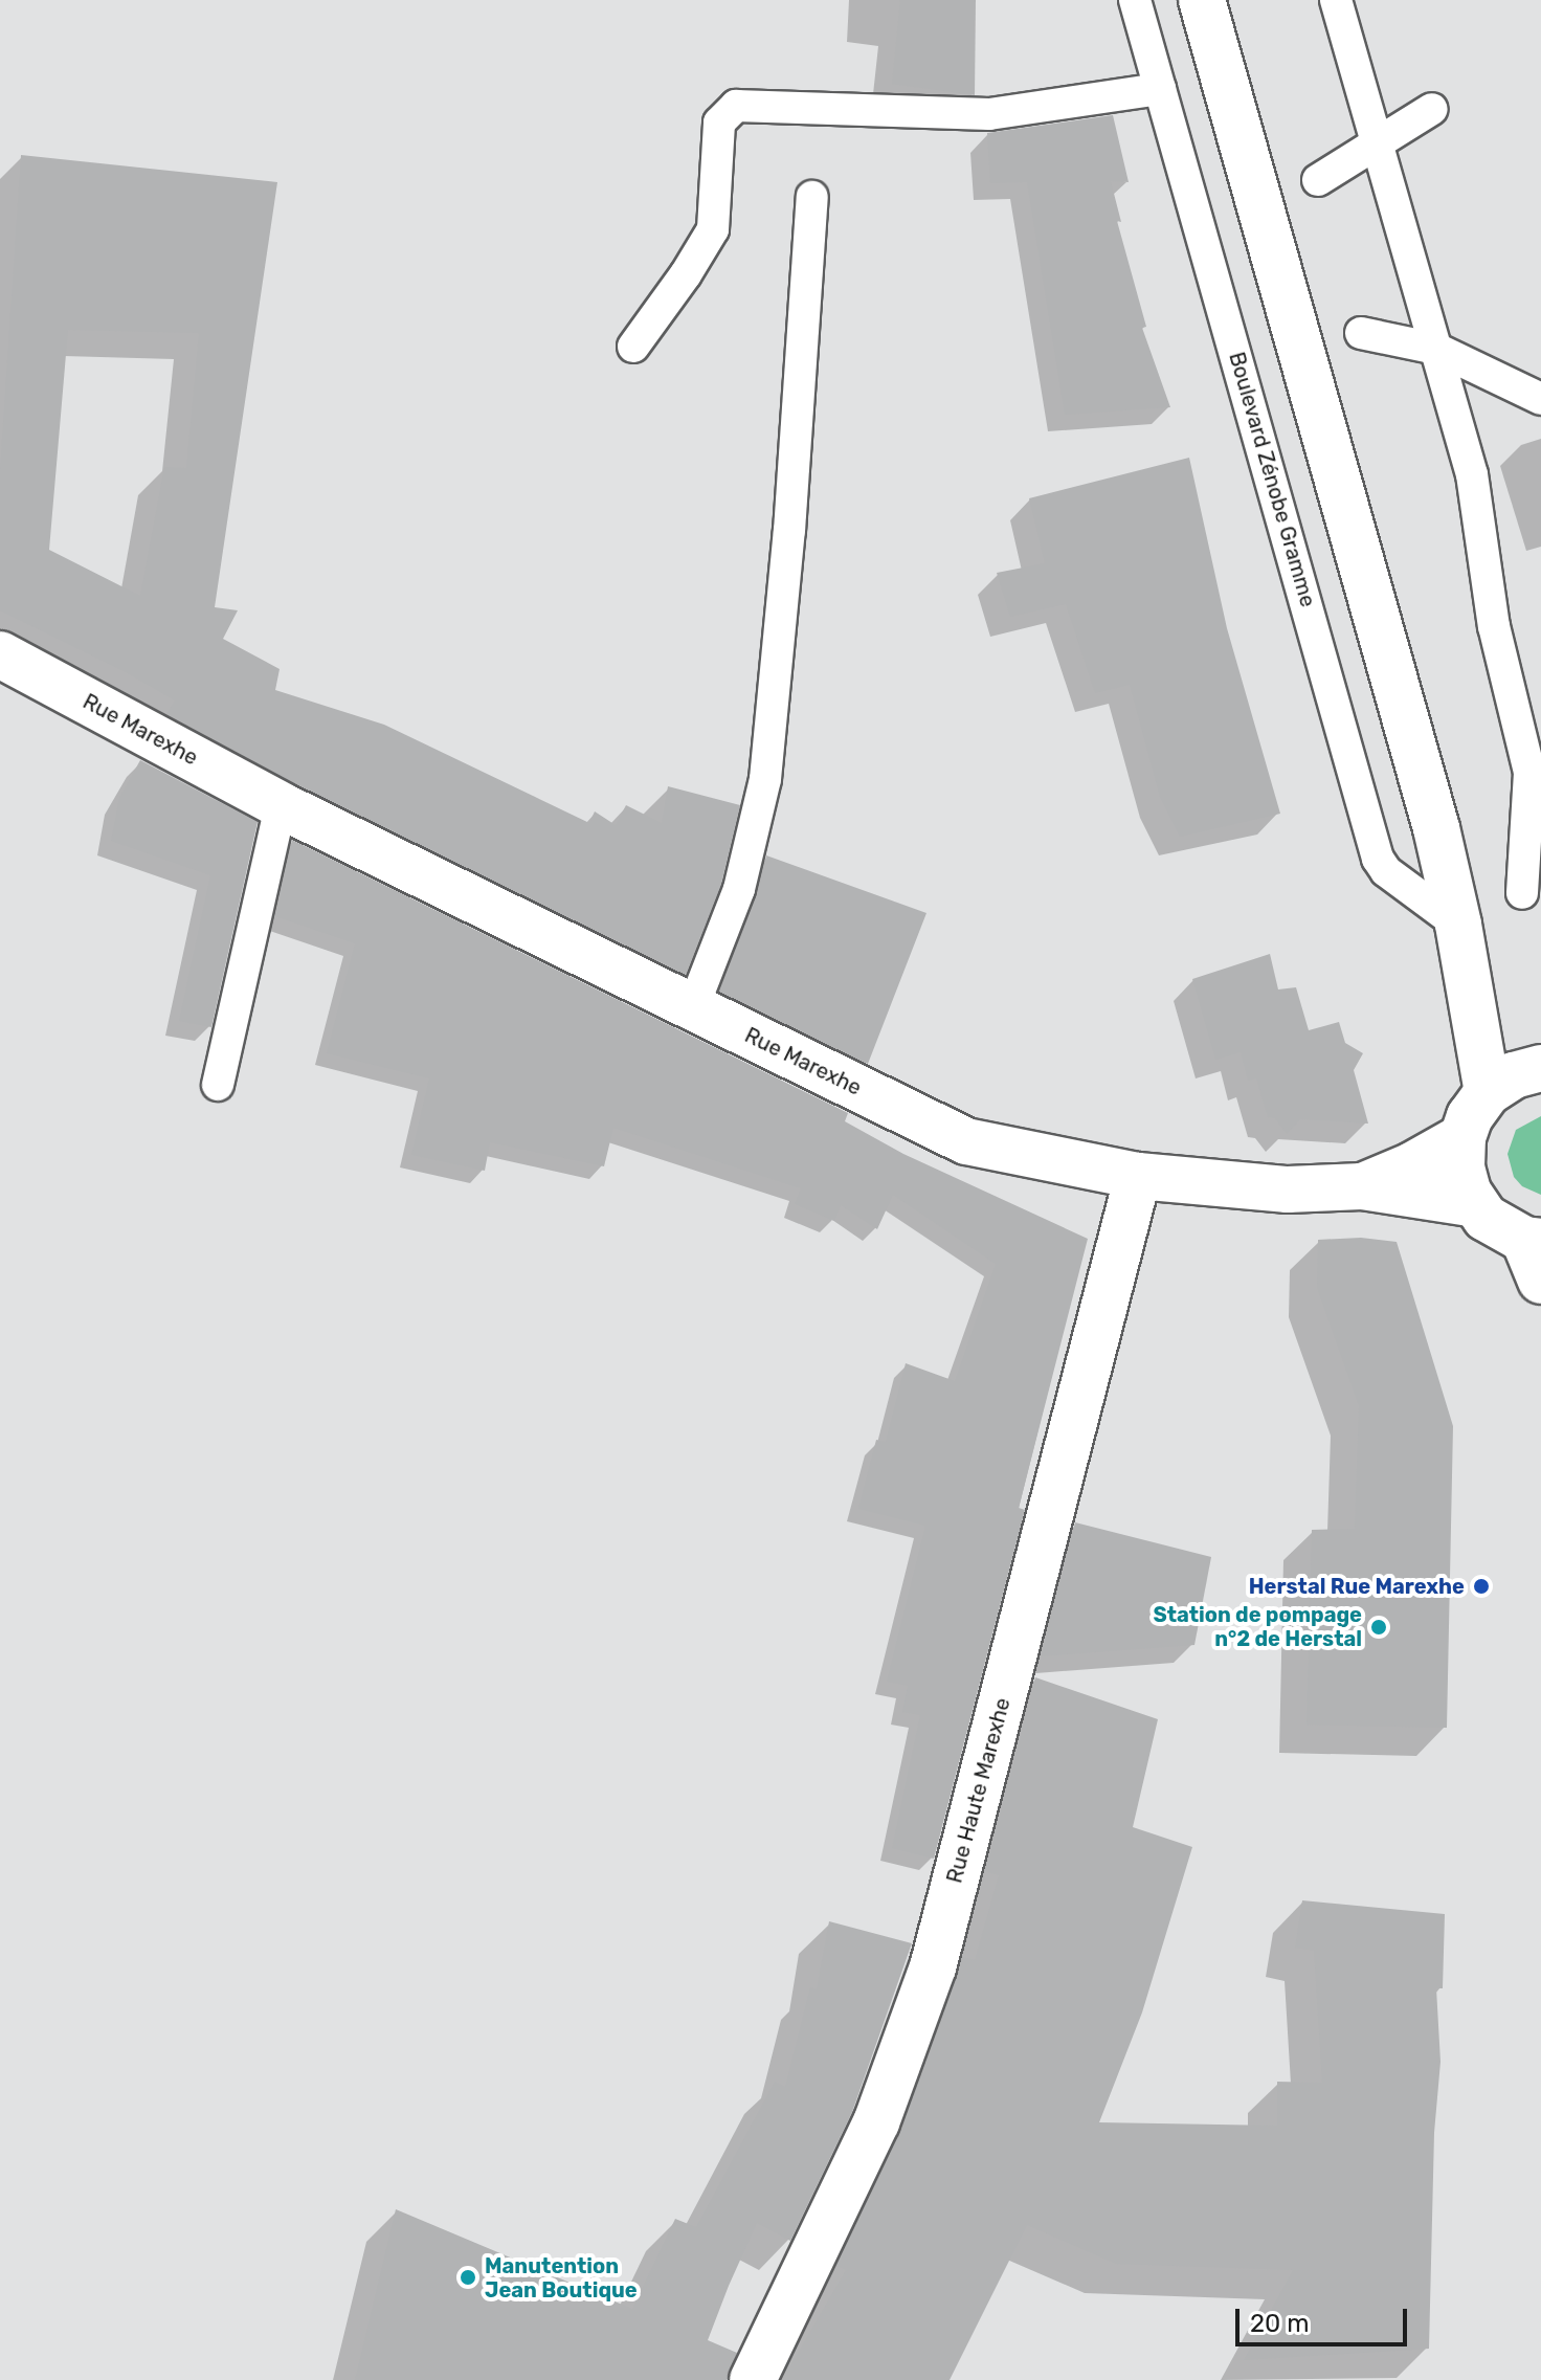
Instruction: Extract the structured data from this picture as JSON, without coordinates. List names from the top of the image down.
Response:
{
  "streets": {
    "street": ["Rue Marexhe", "Rue Haute Marexhe"],
    "lane": ["Boulevard Zénobe Gramme"]
  },
  "crossings": [
    ["Rue Marexhe", "Rue Haute Marexhe"]
  ],
  "places": ["Herstal Rue Marexhe", "Station de pompage n°2 de Herstal", "Manutention Jean Boutique"],
  "scale_bar": "20 m"
}
